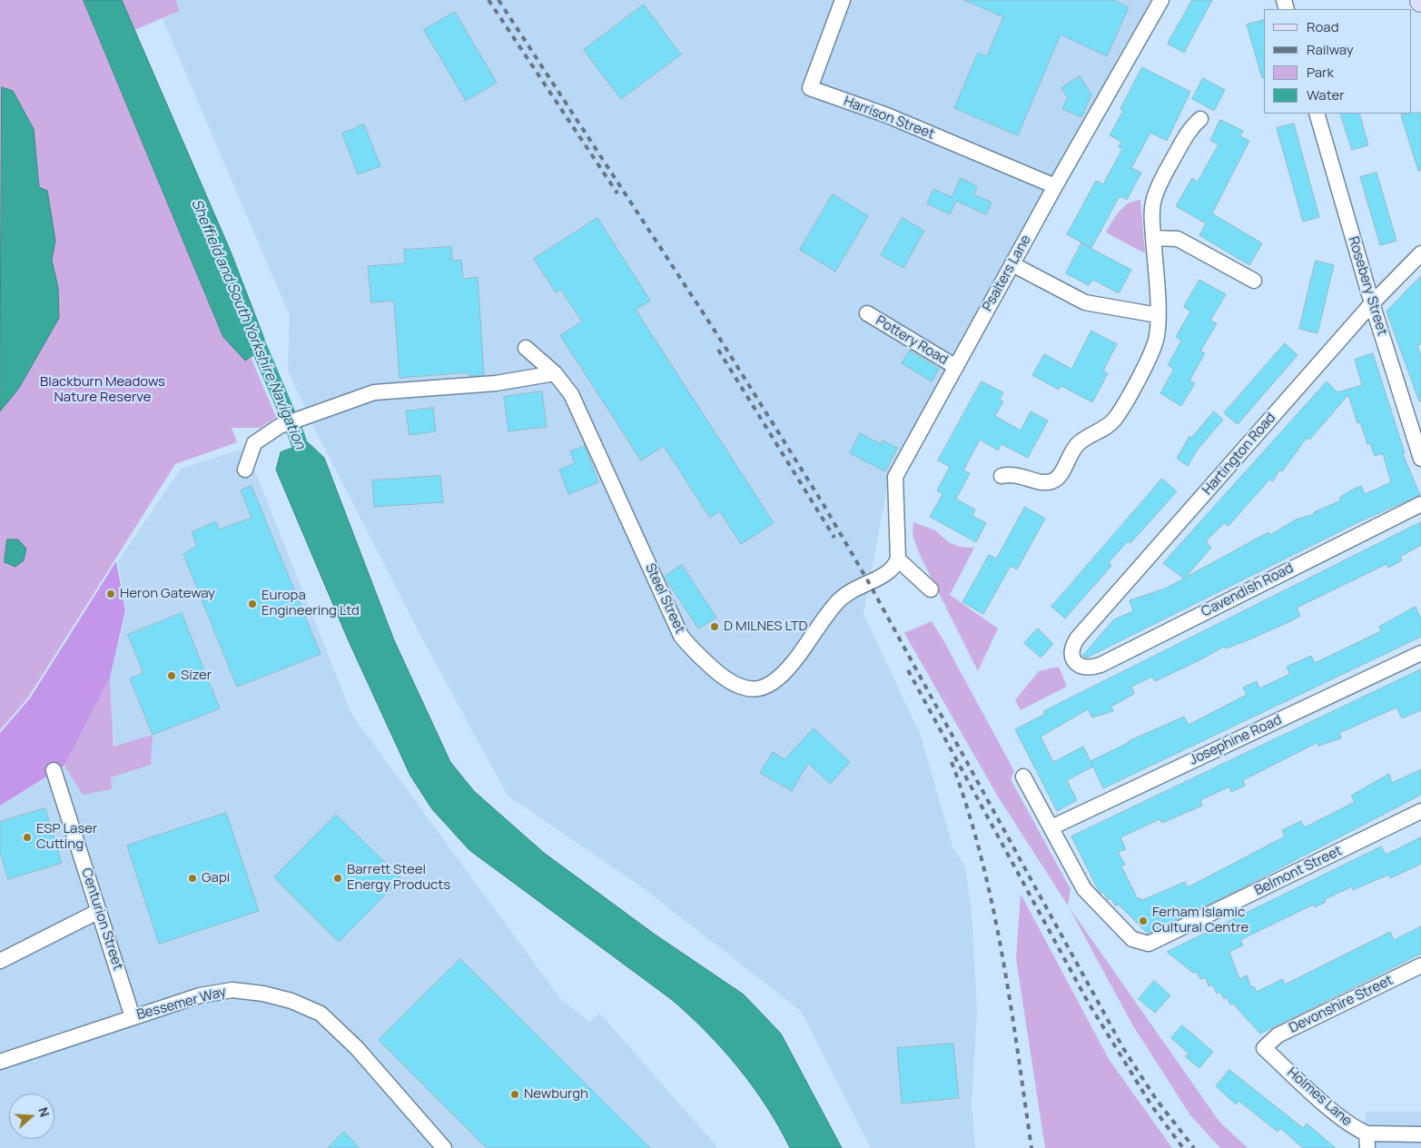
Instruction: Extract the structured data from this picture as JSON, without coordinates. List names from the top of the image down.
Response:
{
  "streets": {
    "street": [
      "Harrison Street",
      "Psalters Lane",
      "Rosebery Street",
      "Pottery Road",
      "Hartington Road",
      "Cavendish Road",
      "Steel Street",
      "Josephine Road",
      "Belmont Street",
      "Centurion Street",
      "Bessemer Way",
      "Devonshire Street",
      "Holmes Lane"
    ]
  },
  "crossings": [
    ["Harrison Street", "Psalters Lane"],
    ["Psalters Lane", "Pottery Road"],
    ["Psalters Lane", "Steel Street"],
    ["Rosebery Street", "Hartington Road"],
    ["Hartington Road", "Cavendish Road"],
    ["Josephine Road", "Belmont Street"],
    ["Centurion Street", "Bessemer Way"],
    ["Devonshire Street", "Holmes Lane"]
  ],
  "water": ["Sheffield and South Yorkshire Navigation"],
  "parks": ["Blackburn Meadows Nature Reserve"],
  "places": [
    "Heron Gateway",
    "Europa Engineering Ltd",
    "D MILNES LTD",
    "Sizer",
    "ESP Laser Cutting",
    "Gapi",
    "Barrett Steel Energy Products",
    "Ferham Islamic Cultural Centre",
    "Newburgh"
  ],
  "legend": [
    "Road",
    "Railway",
    "Park",
    "Water"
  ],
  "north": "right"
}
